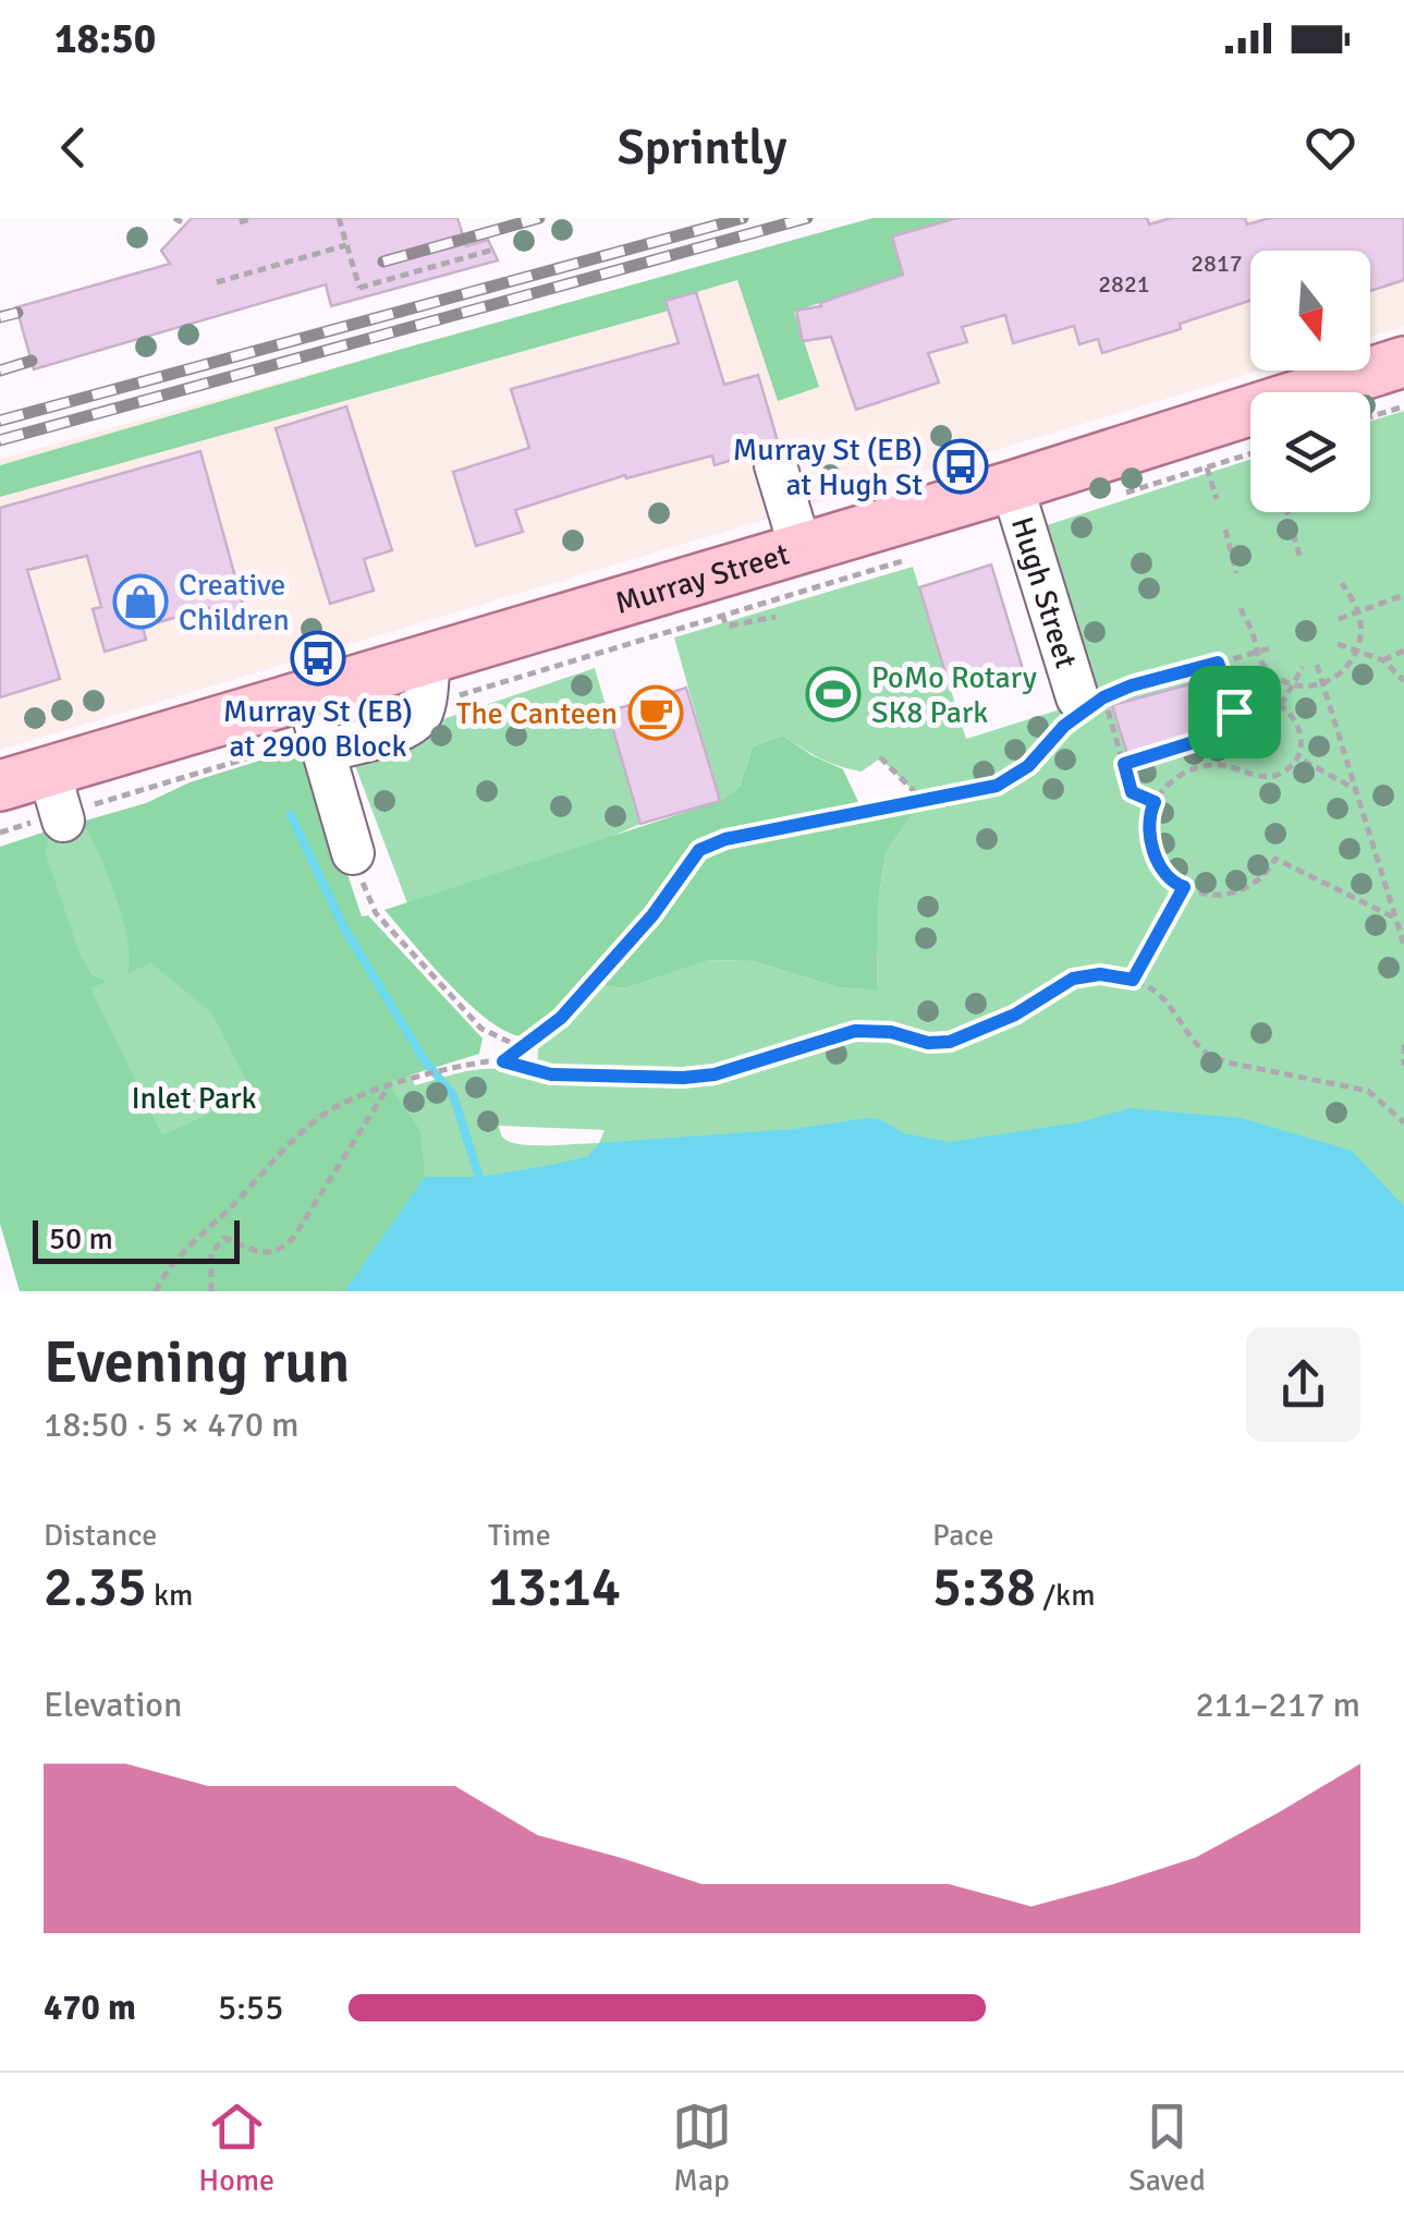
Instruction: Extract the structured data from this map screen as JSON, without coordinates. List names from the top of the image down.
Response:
{
  "streets": {
    "main road": ["Murray Street"],
    "street": ["Hugh Street"]
  },
  "crossings": [
    ["Murray Street", "Hugh Street"]
  ],
  "parks": ["Inlet Park"],
  "places": {
    "bus stop": ["Murray St (EB) at Hugh St", "Murray St (EB) at 2900 Block"],
    "shop": ["Creative Children"],
    "sports": ["PoMo Rotary SK8 Park"],
    "cafe": ["The Canteen"]
  },
  "house_numbers": ["2817", "2821"],
  "scale_bar": "50 m",
  "north": "bottom",
  "page": {
    "status": "18:50",
    "header": "Sprintly",
    "scale": "50 m",
    "heading": ["Evening run", "18:50 · 5 × 470 m"],
    "stats": [
      ["Distance", "2.35 km"],
      ["Time", "13:14"],
      ["Pace", "5:38 /km"]
    ],
    "chart": ["Elevation", "211–217 m"],
    "list": [
      {
        "name": "470 m",
        "note": "5:55"
      }
    ],
    "tabs": ["Home", "Map", "Saved"]
  }
}
